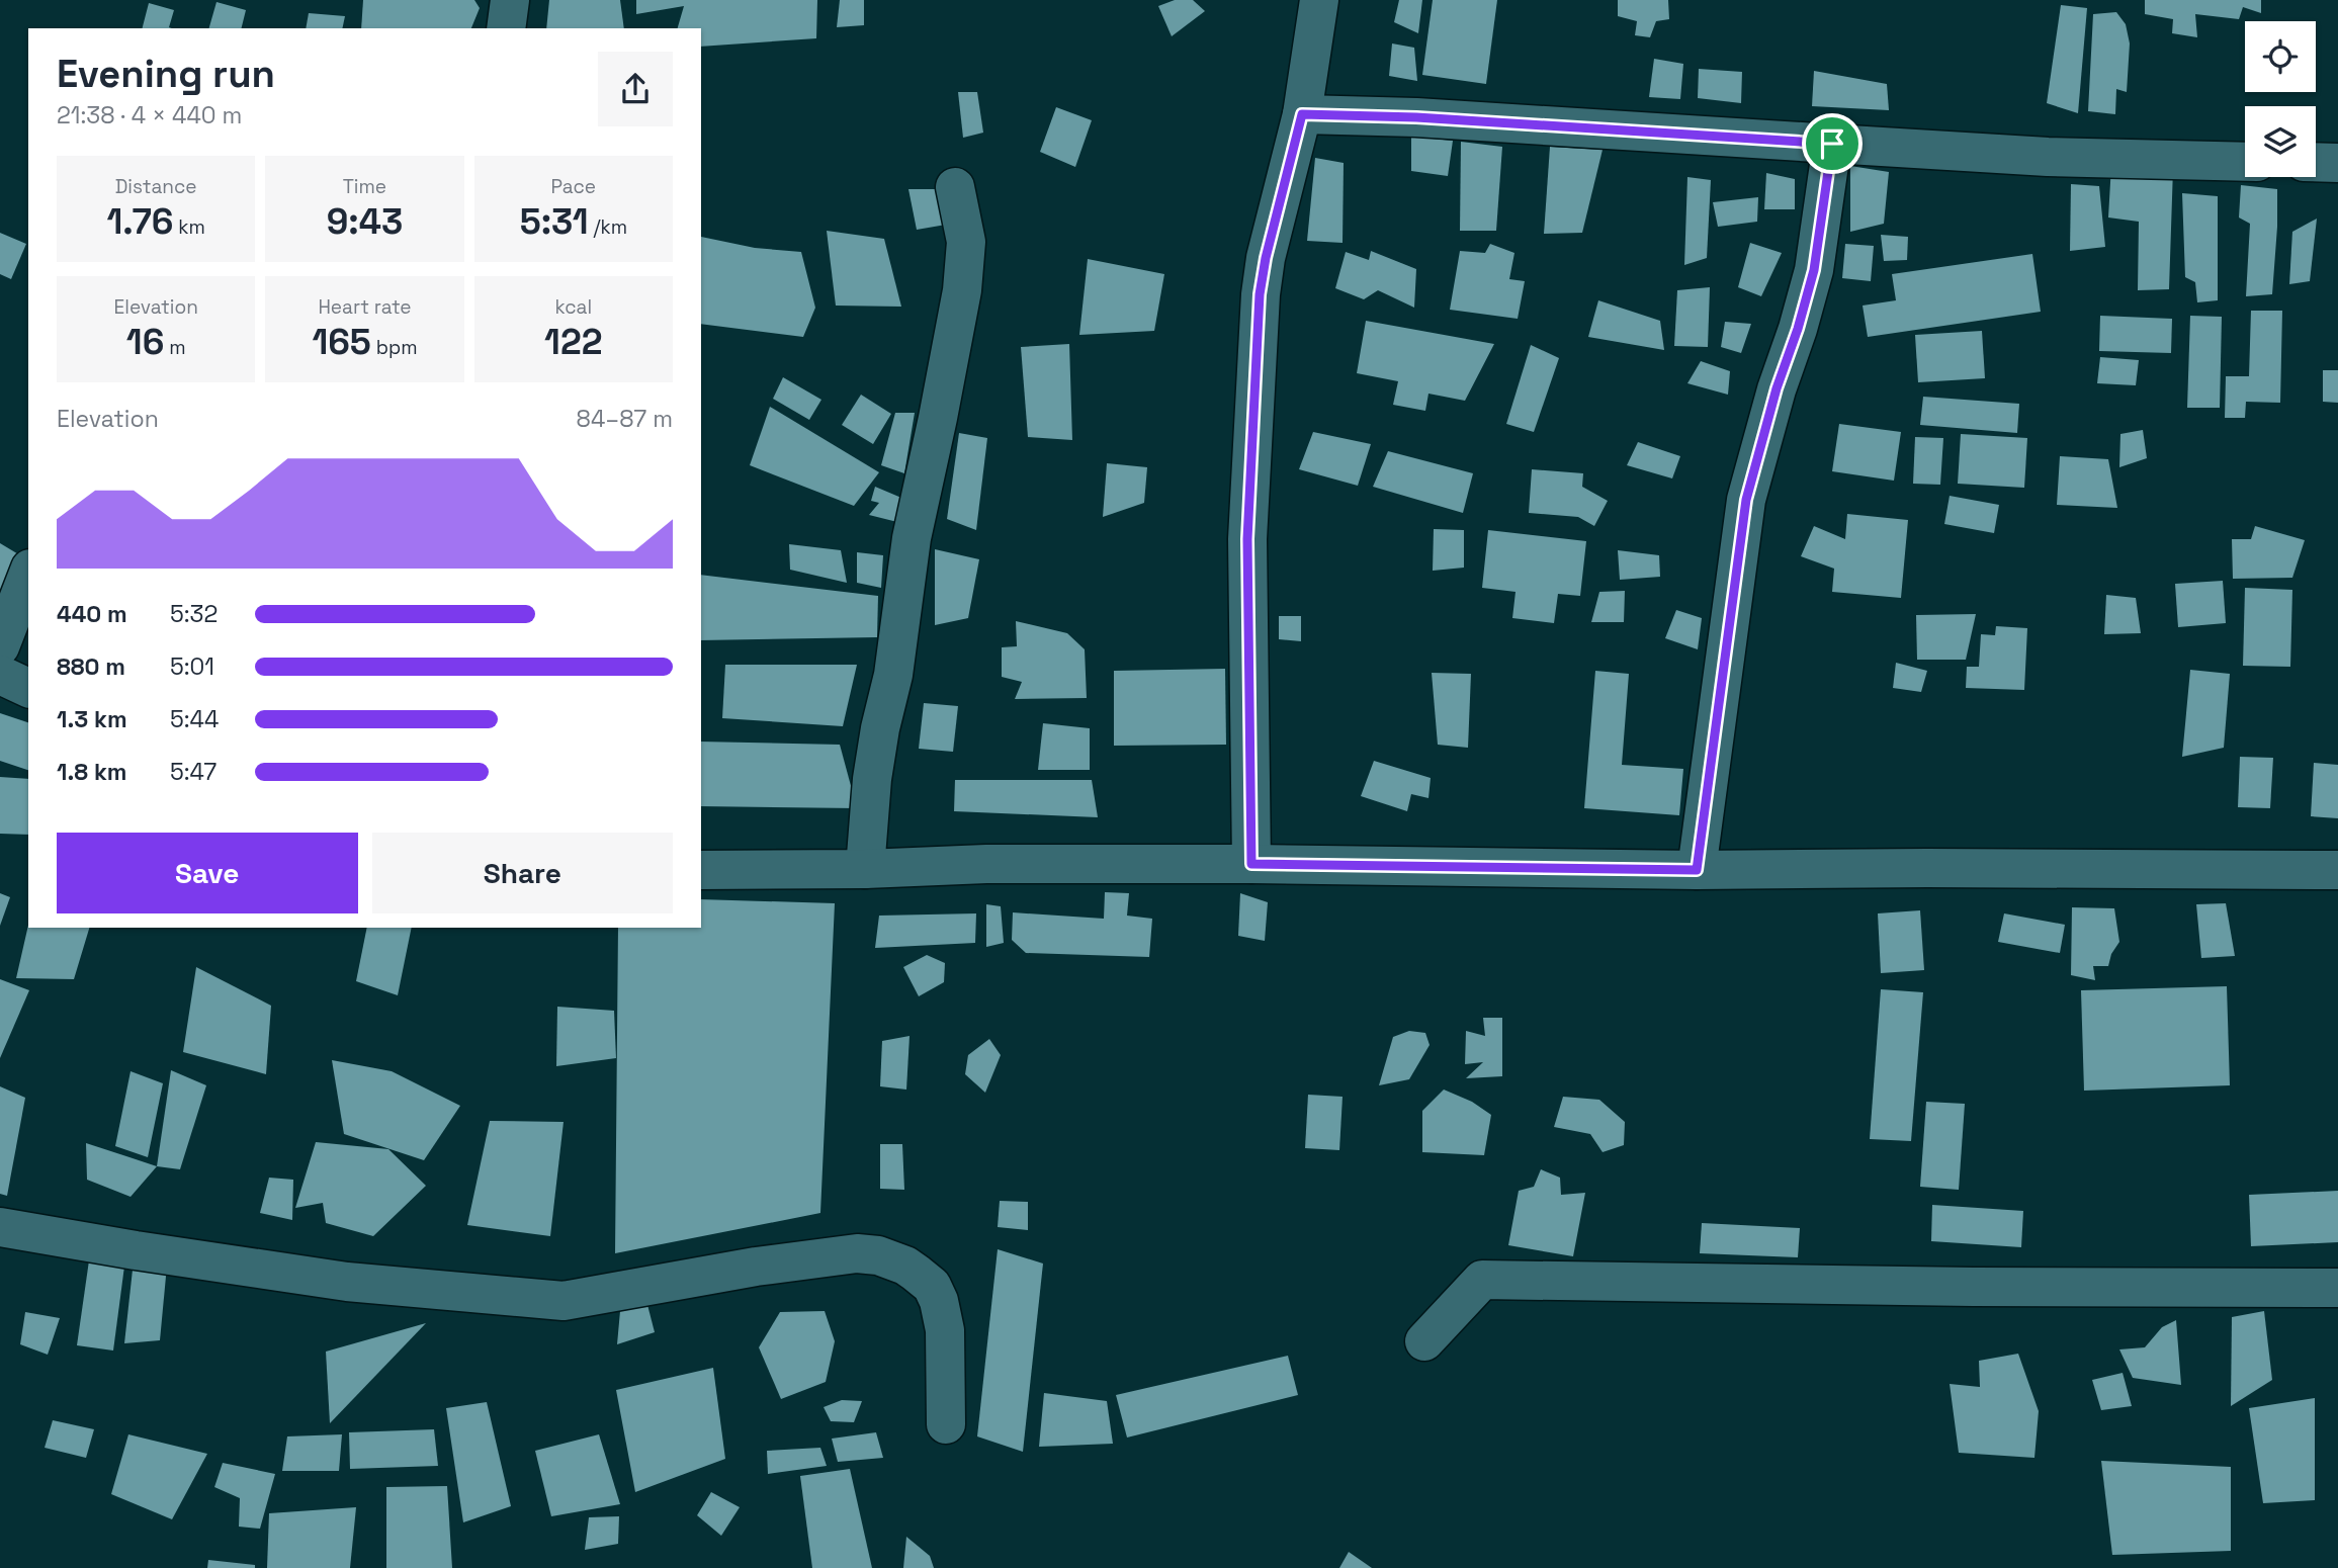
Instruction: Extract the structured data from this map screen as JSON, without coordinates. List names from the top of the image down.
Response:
{
  "page": {
    "heading": ["Evening run", "21:38 · 4 × 440 m"],
    "stats": [
      ["Distance", "1.76 km"],
      ["Time", "9:43"],
      ["Pace", "5:31 /km"],
      ["Elevation", "16 m"],
      ["Heart rate", "165 bpm"],
      ["kcal", "122"]
    ],
    "chart": ["Elevation", "84–87 m"],
    "list": [
      {
        "name": "440 m",
        "note": "5:32"
      },
      {
        "name": "880 m",
        "note": "5:01"
      },
      {
        "name": "1.3 km",
        "note": "5:44"
      },
      {
        "name": "1.8 km",
        "note": "5:47"
      }
    ],
    "buttons": ["Save", "Share"]
  }
}
